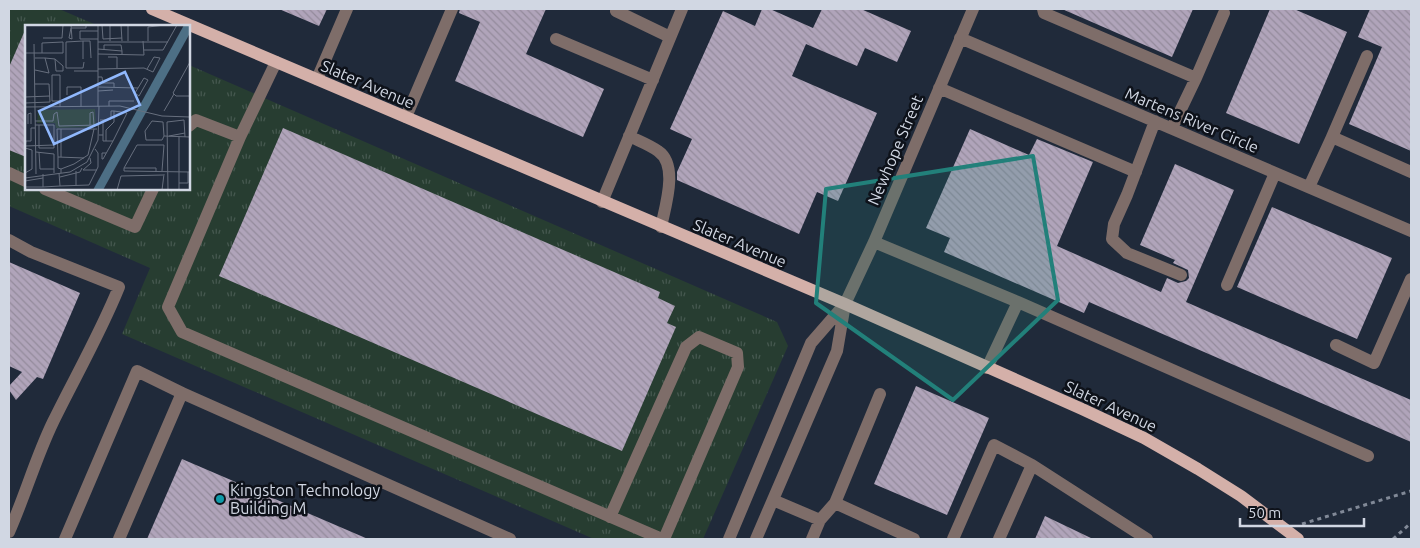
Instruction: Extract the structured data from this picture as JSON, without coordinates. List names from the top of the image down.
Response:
{
  "streets": {
    "main road": ["Slater Avenue"],
    "street": ["Martens River Circle", "Newhope Street"]
  },
  "crossings": [
    ["Slater Avenue", "Newhope Street"],
    ["Martens River Circle", "Newhope Street"]
  ],
  "places": ["Kingston Technology Building M"],
  "scale_bar": "50 m"
}
